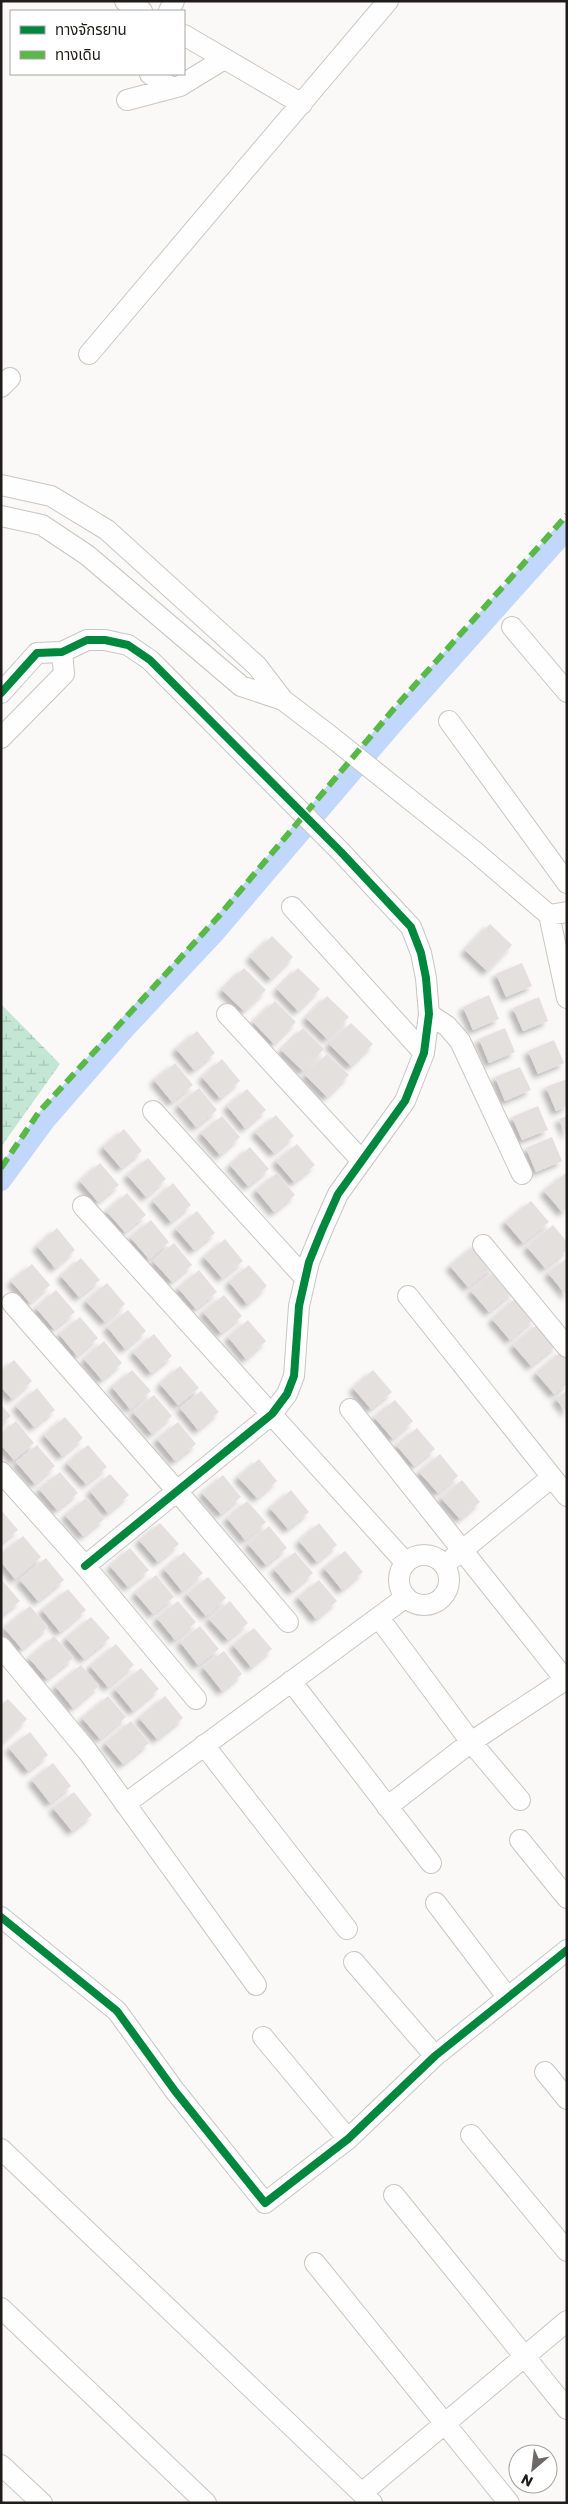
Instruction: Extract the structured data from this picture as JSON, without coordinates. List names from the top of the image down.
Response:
{
  "legend": ["ทางจักรยาน", "ทางเดิน"],
  "north": "bottom left"
}
